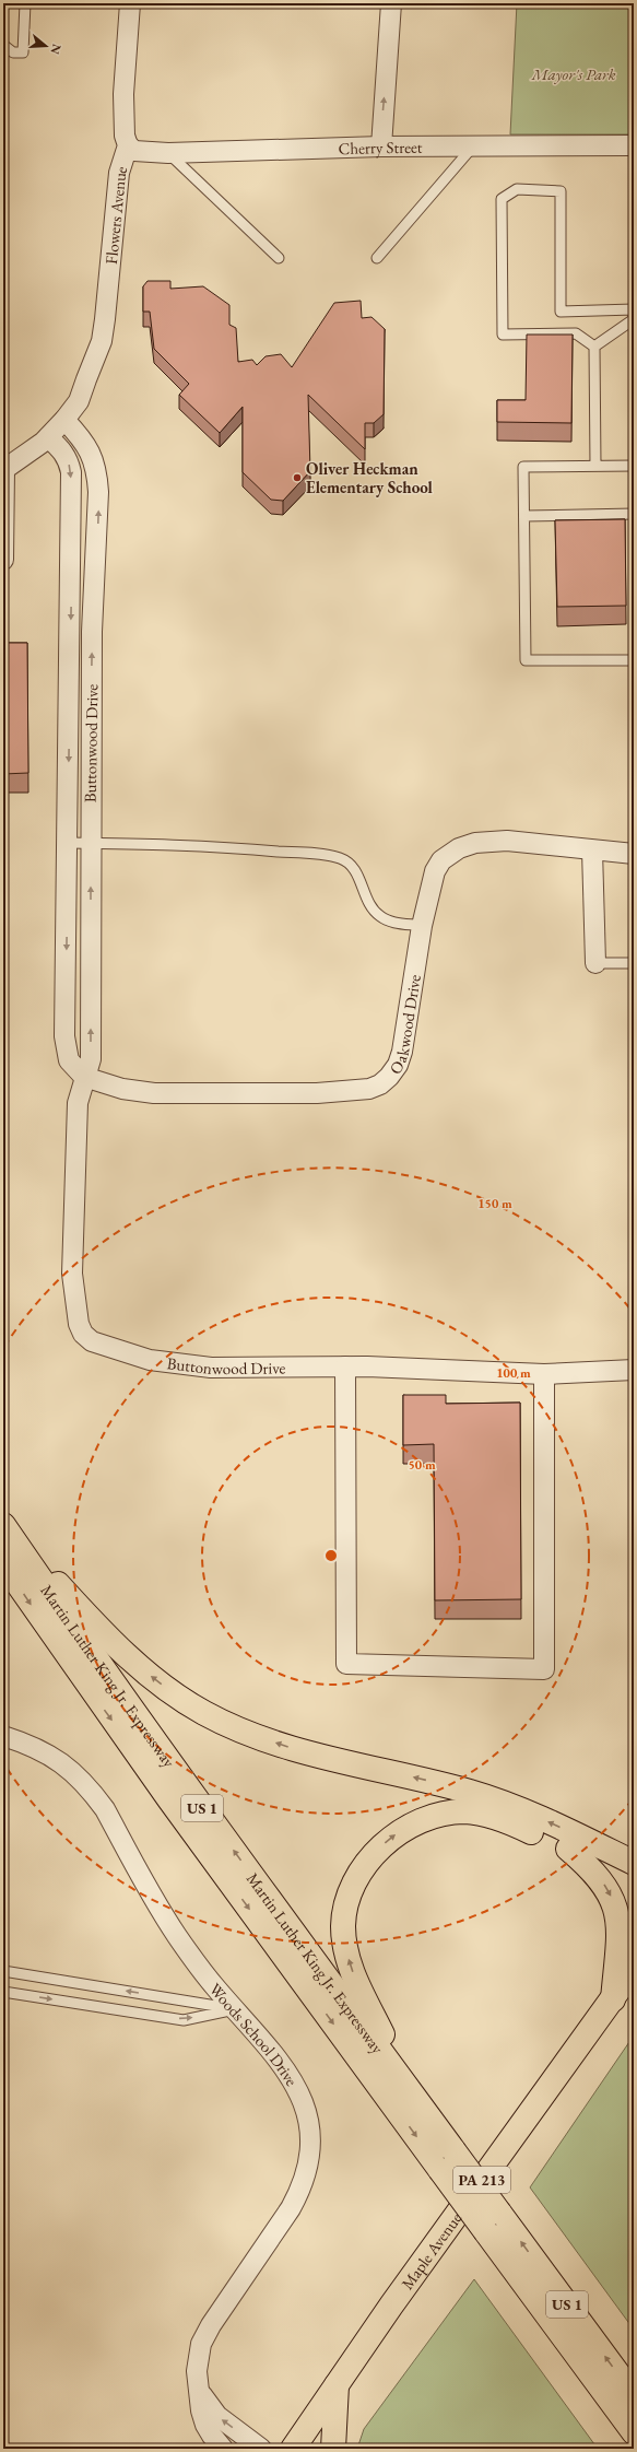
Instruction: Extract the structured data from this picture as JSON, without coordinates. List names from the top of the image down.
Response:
{
  "streets": {
    "main road": [
      "Martin Luther King Jr. Expressway",
      "US 1",
      "PA 213",
      "Maple Avenue"
    ],
    "street": [
      "Cherry Street",
      "Flowers Avenue",
      "Buttonwood Drive",
      "Oakwood Drive",
      "Woods School Drive"
    ]
  },
  "crossings": [
    ["Cherry Street", "Flowers Avenue"],
    ["Flowers Avenue", "Buttonwood Drive"],
    ["Buttonwood Drive", "Oakwood Drive"]
  ],
  "parks": ["Mayor's Park"],
  "places": ["Oliver Heckman Elementary School"],
  "north": "right",
  "rings": ["150 m", "100 m", "50 m"]
}
